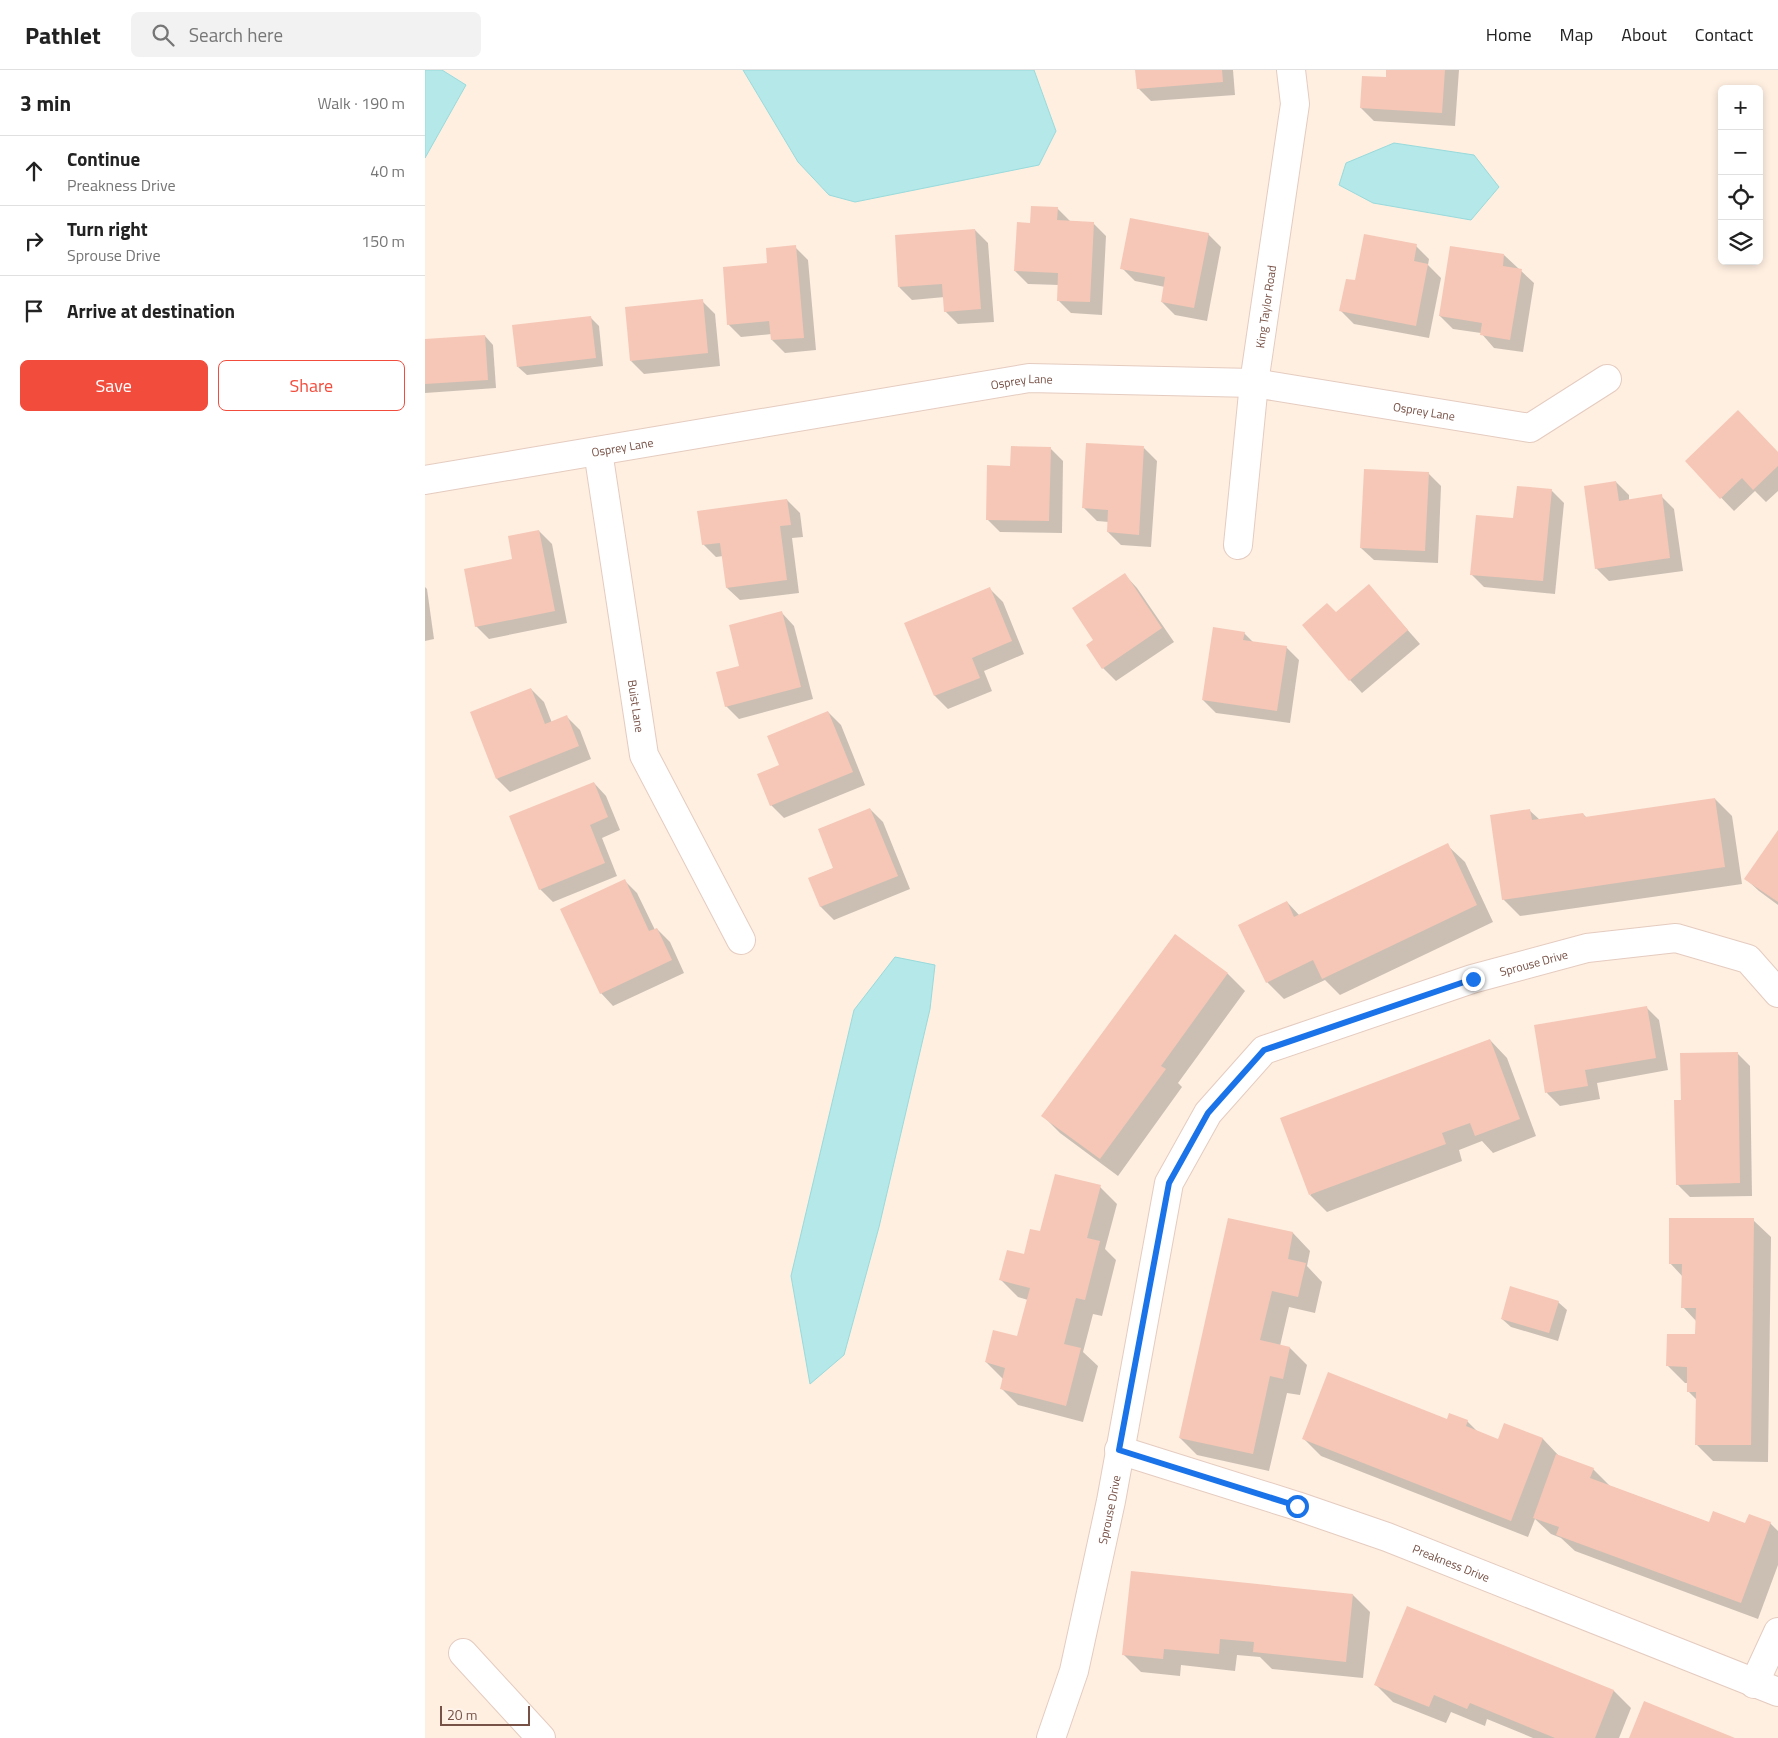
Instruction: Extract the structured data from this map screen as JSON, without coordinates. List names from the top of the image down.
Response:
{
  "streets": {
    "street": [
      "King Taylor Road",
      "Osprey Lane",
      "Buist Lane",
      "Sprouse Drive",
      "Preakness Drive"
    ]
  },
  "crossings": [
    ["King Taylor Road", "Osprey Lane"],
    ["Osprey Lane", "Buist Lane"],
    ["Sprouse Drive", "Preakness Drive"]
  ],
  "scale_bar": "20 m",
  "page": {
    "header": "Pathlet",
    "search": "Search here",
    "nav": [
      "Home",
      "Map",
      "About",
      "Contact"
    ],
    "heading": ["3 min", "Walk · 190 m"],
    "map_buttons": ["+", "−"],
    "list": [
      ["Continue", "Preakness Drive", "40 m"],
      ["Turn right", "Sprouse Drive", "150 m"],
      "Arrive at destination"
    ],
    "buttons": ["Save", "Share"],
    "scale": "20 m"
  }
}
